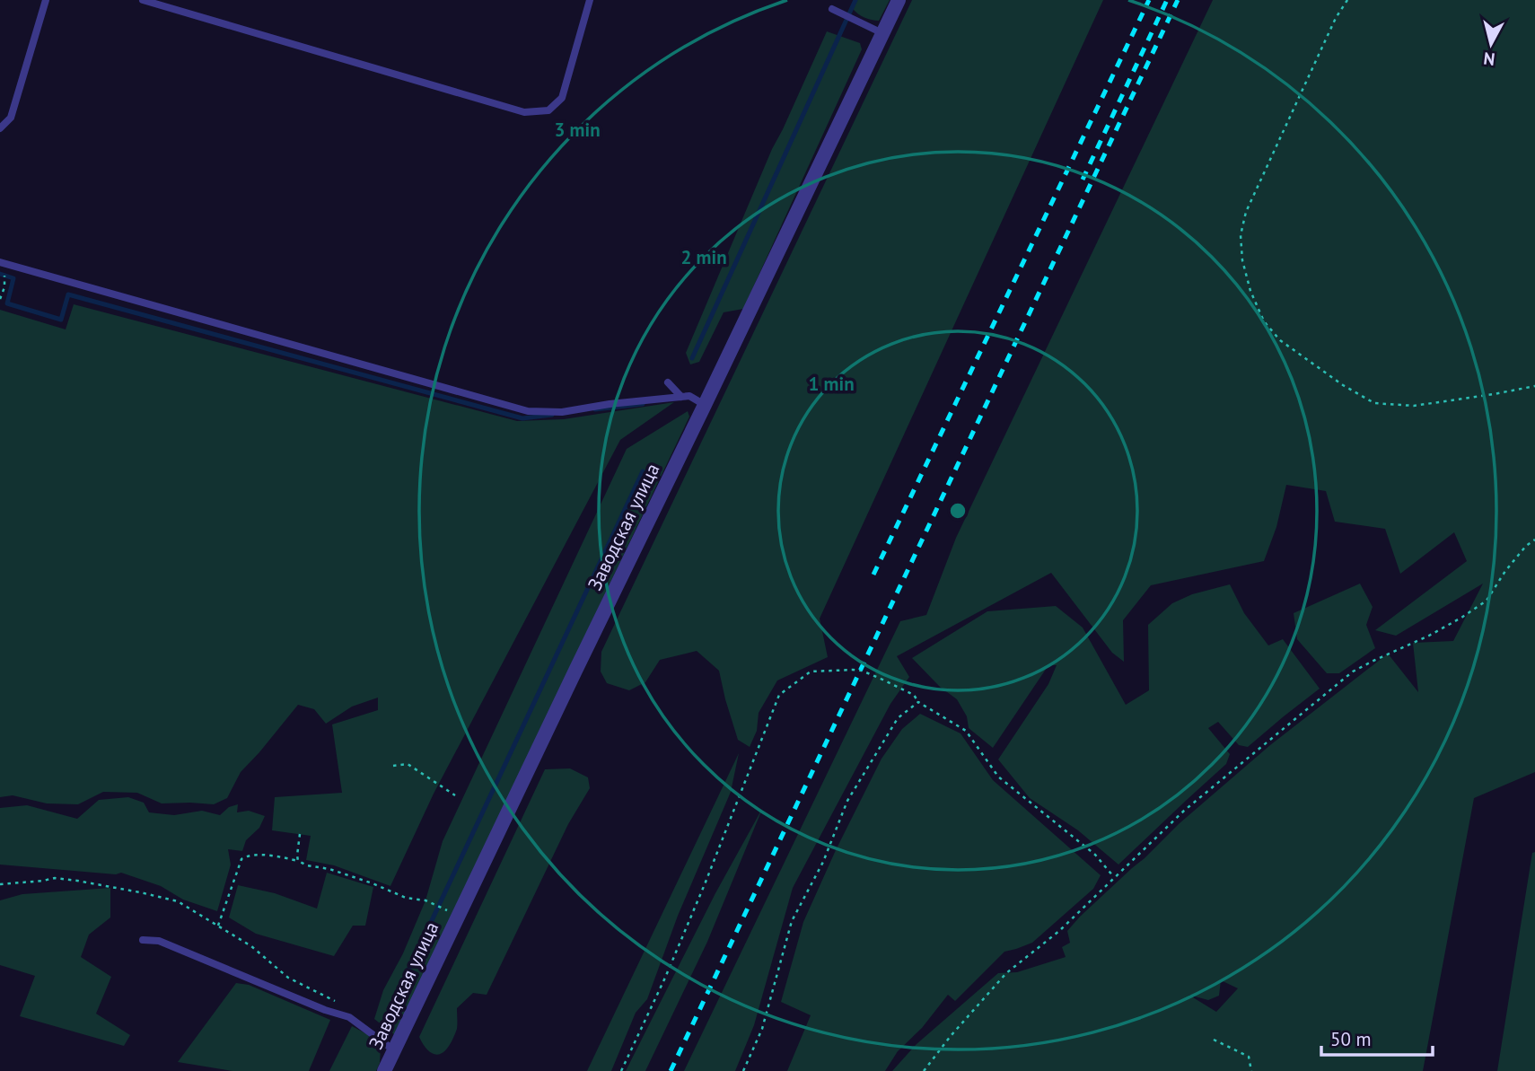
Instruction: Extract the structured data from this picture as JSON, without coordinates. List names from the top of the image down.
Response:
{
  "streets": {
    "street": ["Заводская улица"]
  },
  "scale_bar": "50 m",
  "north": "bottom",
  "rings": ["3 min", "2 min", "1 min"]
}
